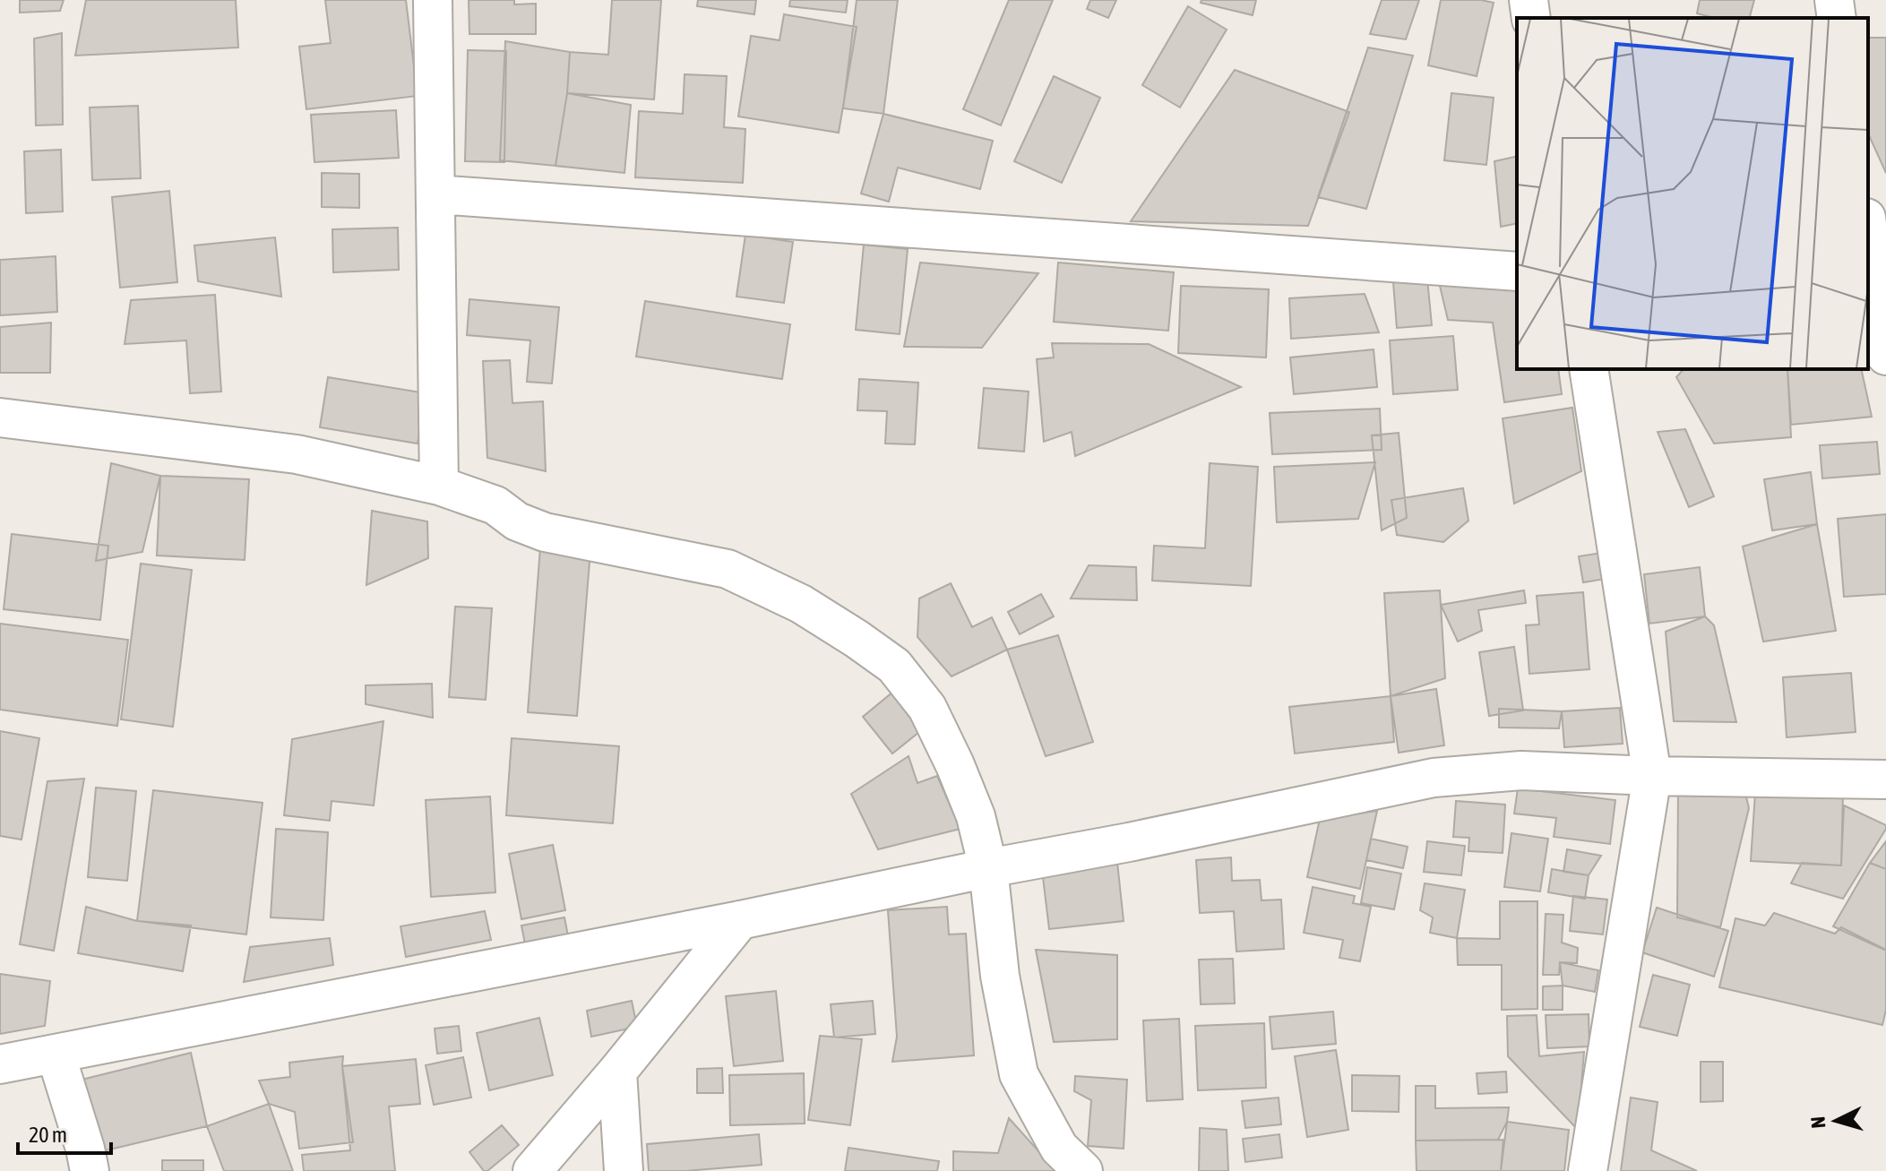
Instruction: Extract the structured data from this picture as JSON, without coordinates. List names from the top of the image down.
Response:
{
  "scale_bar": "20 m",
  "north": "left"
}
